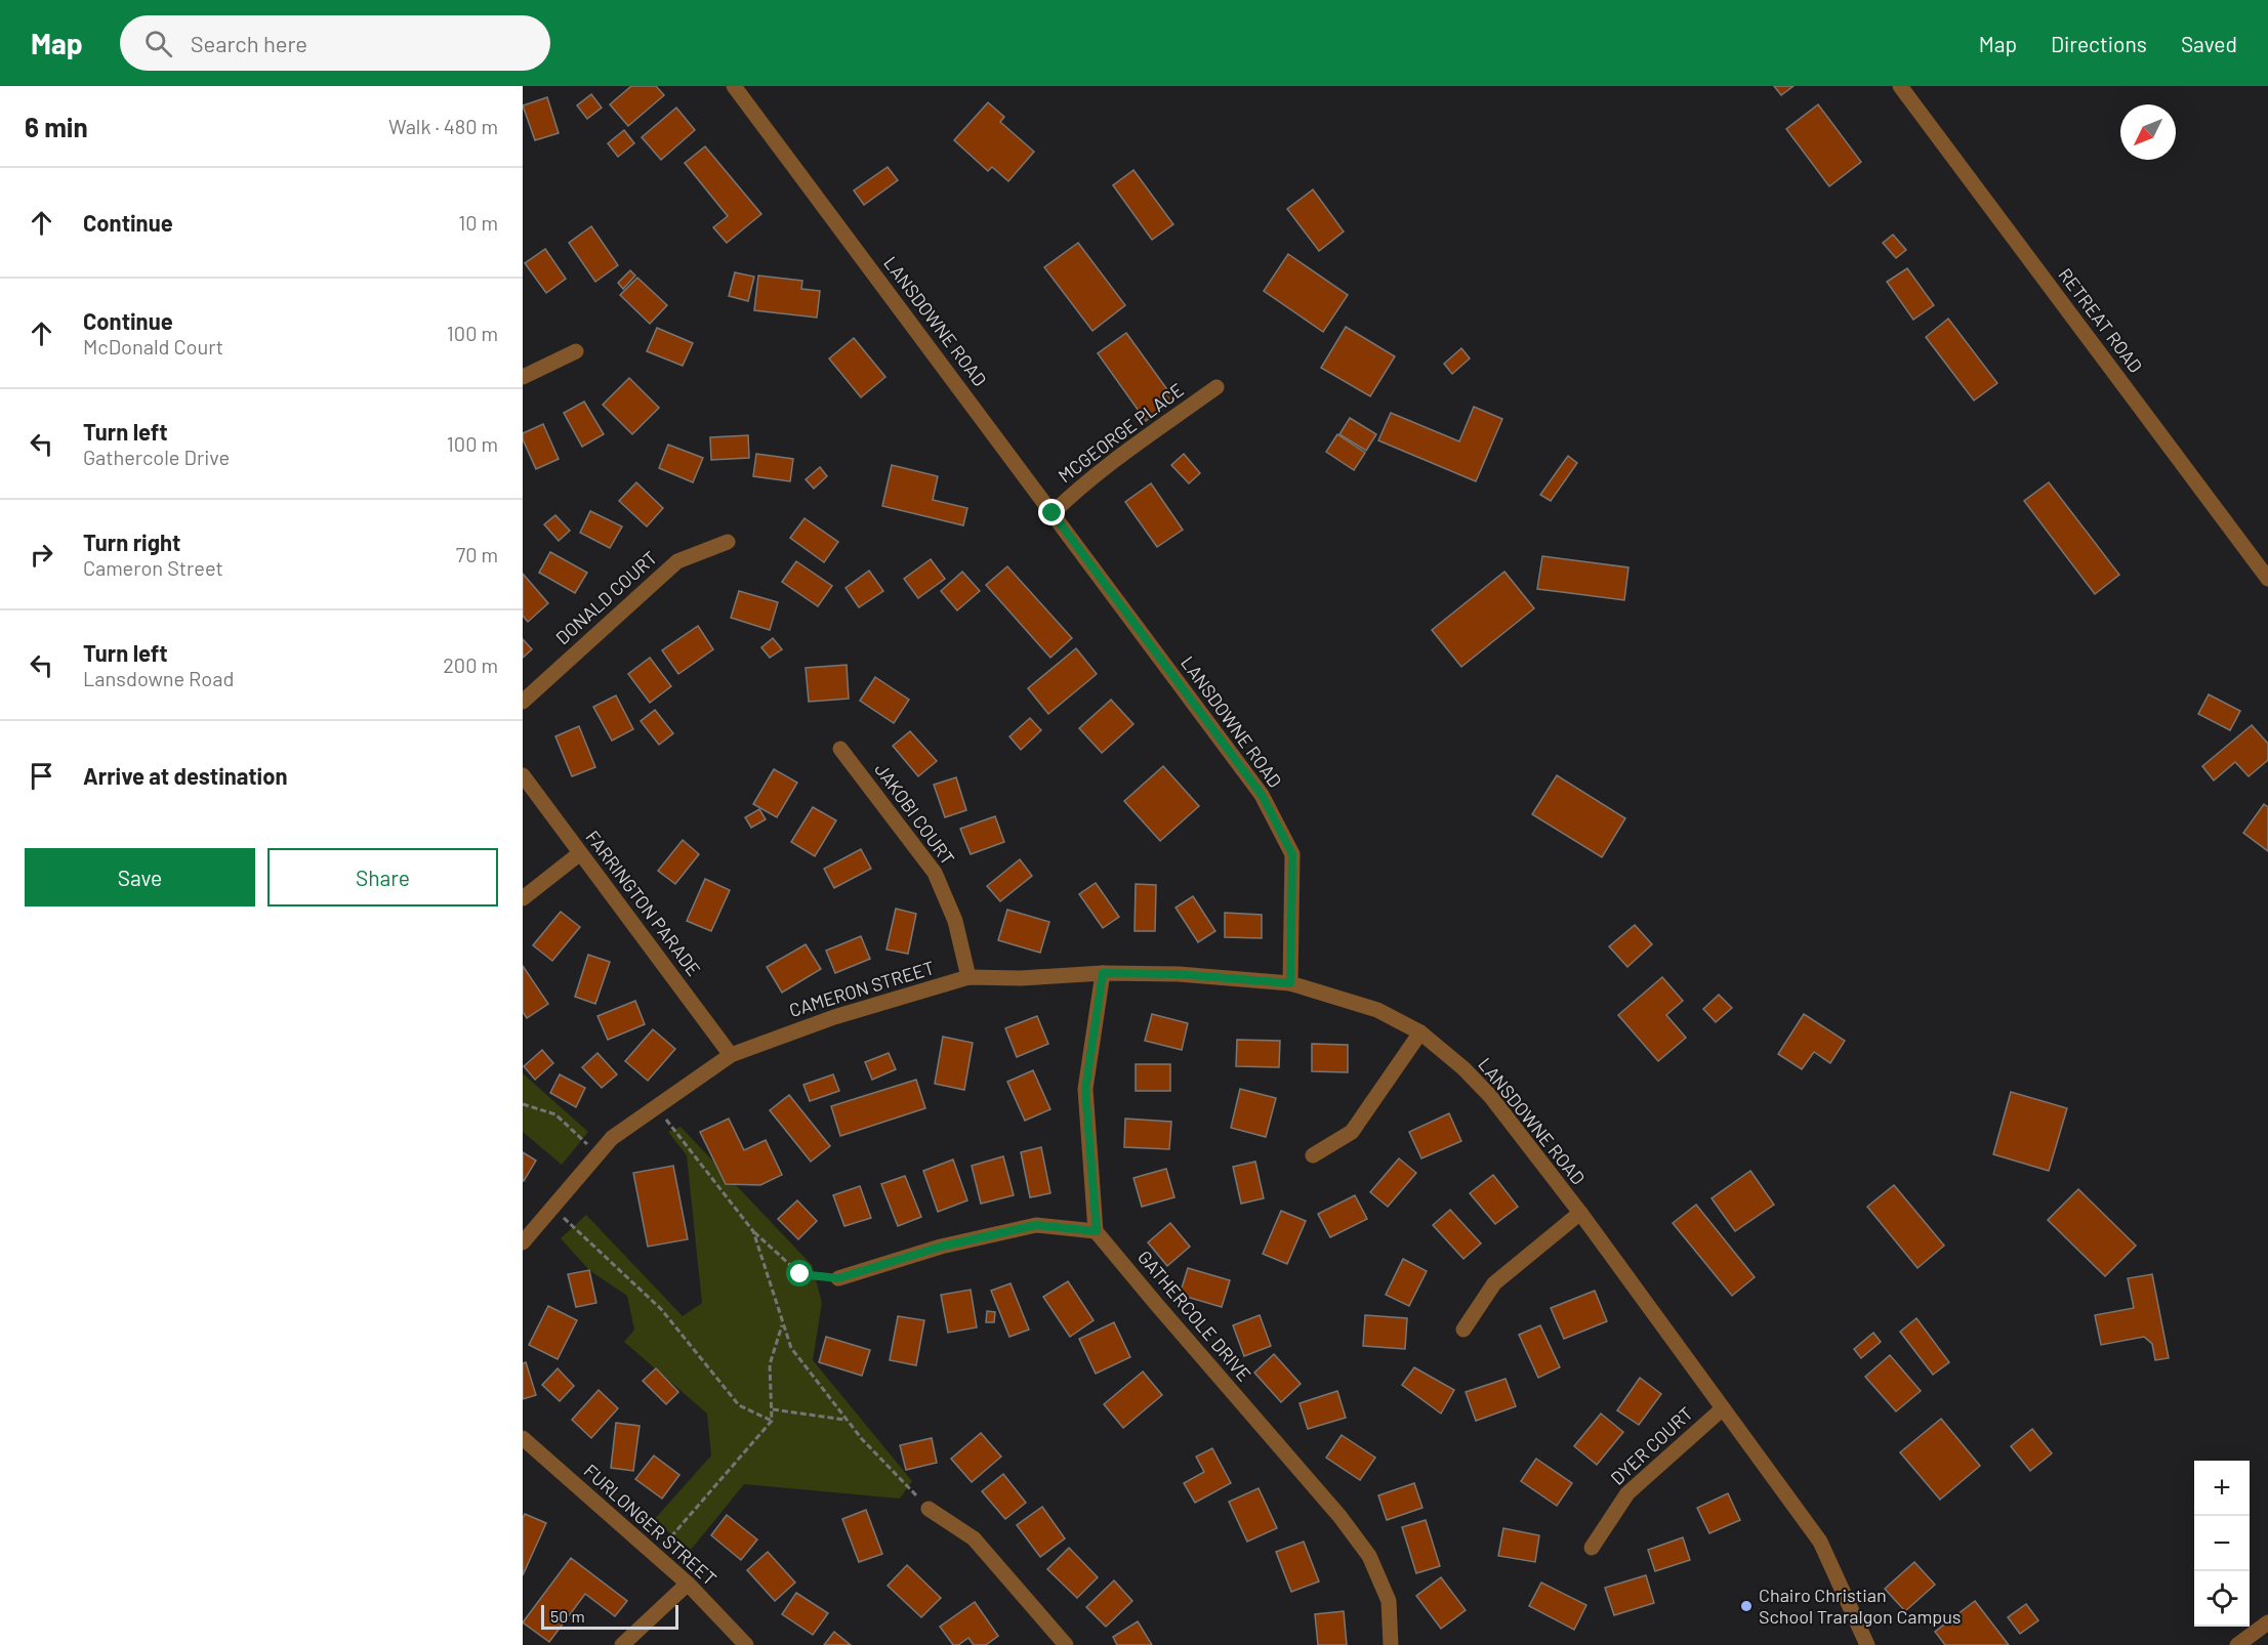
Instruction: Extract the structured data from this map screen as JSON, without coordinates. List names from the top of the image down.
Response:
{
  "streets": {
    "street": [
      "RETREAT ROAD",
      "LANSDOWNE ROAD",
      "MCGEORGE PLACE",
      "DONALD COURT",
      "JAKOBI COURT",
      "FARRINGTON PARADE",
      "CAMERON STREET",
      "GATHERCOLE DRIVE",
      "DYER COURT",
      "FURLONGER STREET"
    ]
  },
  "crossings": [
    ["LANSDOWNE ROAD", "MCGEORGE PLACE"],
    ["LANSDOWNE ROAD", "CAMERON STREET"],
    ["LANSDOWNE ROAD", "DYER COURT"],
    ["JAKOBI COURT", "CAMERON STREET"],
    ["FARRINGTON PARADE", "CAMERON STREET"]
  ],
  "places": ["Chairo Christian School Traralgon Campus"],
  "scale_bar": "50 m",
  "north": "bottom left",
  "page": {
    "header": "Map",
    "search": "Search here",
    "nav": ["Map", "Directions", "Saved"],
    "heading": ["6 min", "Walk · 480 m"],
    "list": [
      ["Continue", "10 m"],
      ["Continue", "McDonald Court", "100 m"],
      ["Turn left", "Gathercole Drive", "100 m"],
      ["Turn right", "Cameron Street", "70 m"],
      ["Turn left", "Lansdowne Road", "200 m"],
      "Arrive at destination"
    ],
    "buttons": ["Save", "Share"],
    "map_buttons": ["+", "−"],
    "scale": "50 m"
  }
}
